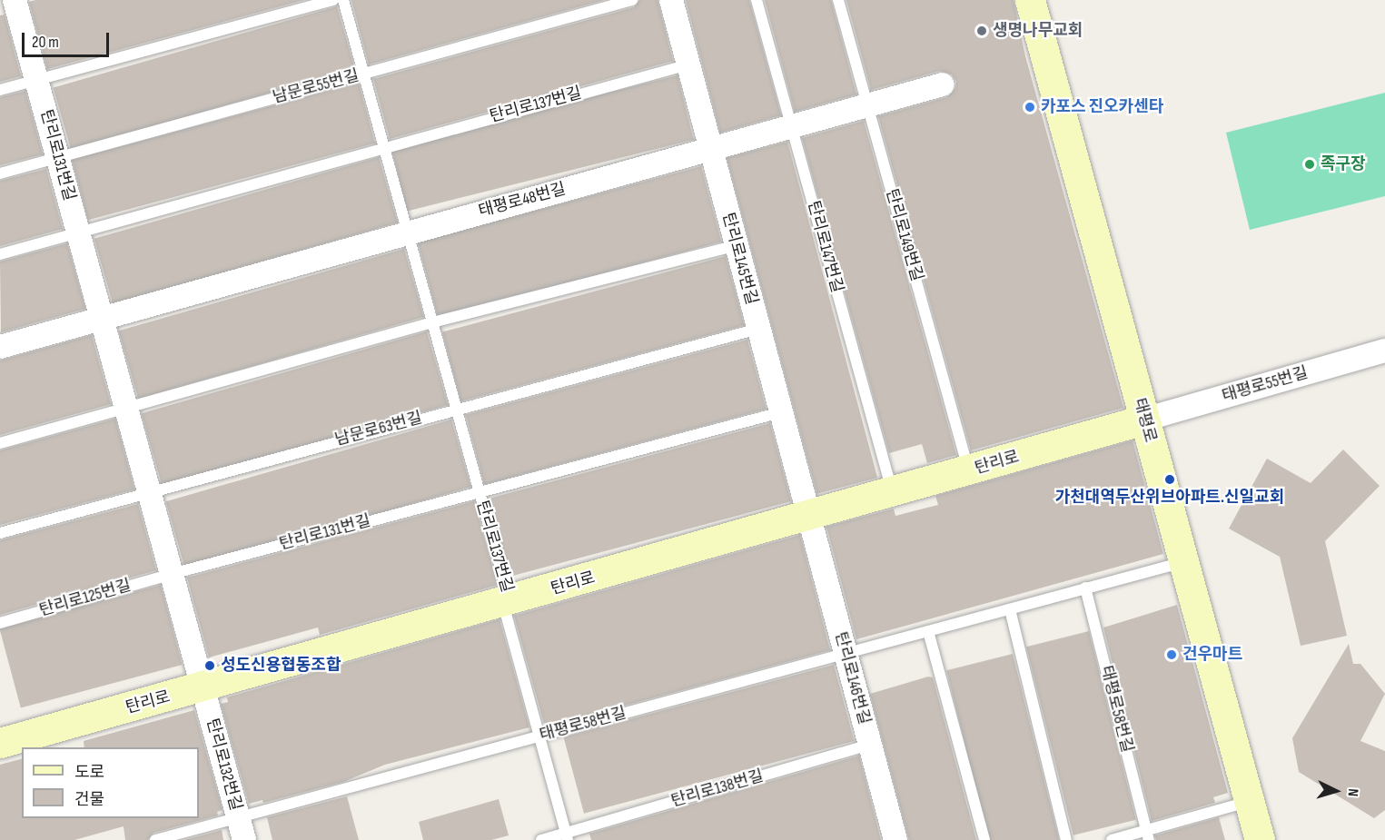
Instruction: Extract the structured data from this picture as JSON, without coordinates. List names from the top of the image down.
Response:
{
  "streets": {
    "main road": ["태평로", "탄리로"],
    "street": [
      "탄리로131번길",
      "태평로48번길",
      "탄리로145번길",
      "태평로55번길",
      "탄리로146번길",
      "탄리로132번길"
    ],
    "lane": [
      "남문로55번길",
      "탄리로137번길",
      "탄리로149번길",
      "탄리로147번길",
      "남문로63번길",
      "탄리로125번길",
      "태평로58번길",
      "탄리로138번길"
    ]
  },
  "crossings": [
    ["남문로55번길", "탄리로137번길"],
    ["남문로55번길", "탄리로131번길"],
    ["탄리로137번길", "탄리로131번길"],
    ["탄리로137번길", "태평로48번길"],
    ["탄리로137번길", "탄리로145번길"],
    ["탄리로137번길", "남문로63번길"],
    ["탄리로137번길", "탄리로"],
    ["탄리로131번길", "태평로48번길"],
    ["탄리로131번길", "남문로63번길"],
    ["탄리로131번길", "탄리로"],
    ["탄리로131번길", "탄리로125번길"],
    ["탄리로131번길", "탄리로132번길"],
    ["태평로48번길", "탄리로149번길"],
    ["태평로48번길", "탄리로147번길"],
    ["태평로48번길", "탄리로145번길"],
    ["탄리로149번길", "탄리로"],
    ["탄리로147번길", "탄리로"],
    ["탄리로145번길", "남문로63번길"],
    ["탄리로145번길", "탄리로"],
    ["탄리로145번길", "탄리로146번길"],
    ["태평로55번길", "태평로"],
    ["태평로55번길", "탄리로"],
    ["태평로", "탄리로"],
    ["태평로", "태평로58번길"],
    ["탄리로", "탄리로146번길"],
    ["탄리로", "탄리로132번길"],
    ["탄리로146번길", "태평로58번길"],
    ["탄리로146번길", "탄리로138번길"],
    ["태평로58번길", "탄리로132번길"]
  ],
  "places": [
    "생명나무교회",
    "카포스 진오카센타",
    "족구장",
    "가천대역두산위브아파트.신일교회",
    "건우마트",
    "성도신용협동조합"
  ],
  "legend": ["도로", "건물"],
  "scale_bar": "20 m",
  "north": "right"
}
